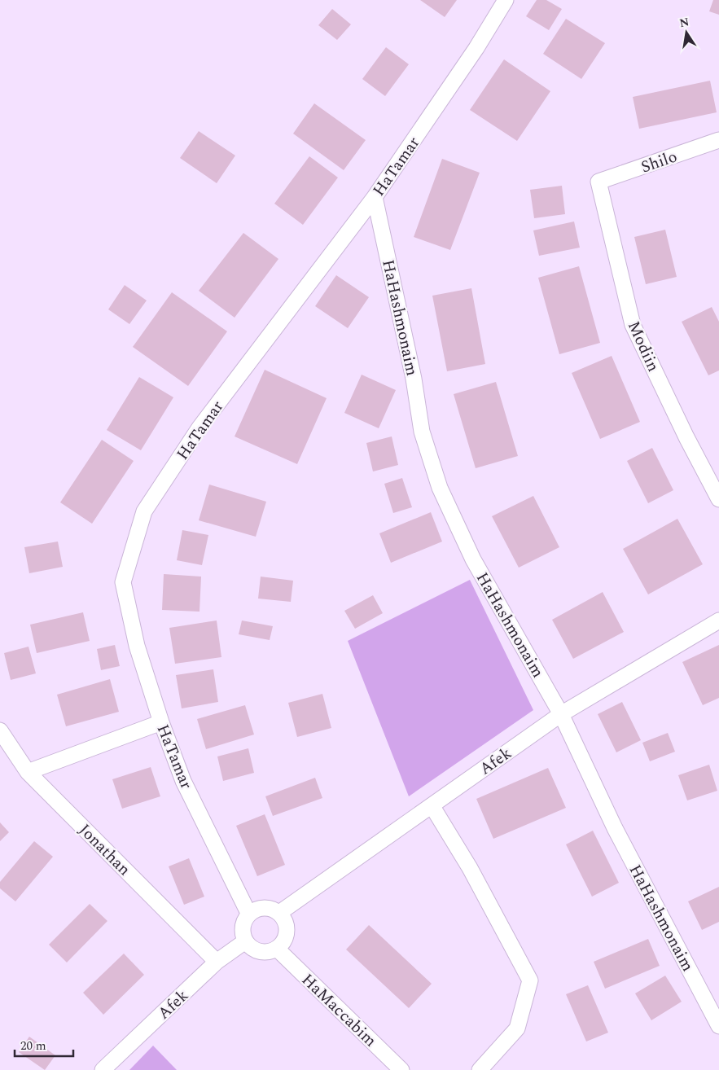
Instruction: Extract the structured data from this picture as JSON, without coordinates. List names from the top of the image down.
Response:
{
  "streets": {
    "street": [
      "Shilo",
      "HaTamar",
      "HaHashmonaim",
      "Modiin",
      "Afek",
      "Jonathan",
      "HaMaccabim"
    ]
  },
  "crossings": [
    ["Shilo", "Modiin"],
    ["HaTamar", "HaHashmonaim"],
    ["HaTamar", "Afek"],
    ["HaTamar", "HaMaccabim"],
    ["HaHashmonaim", "Afek"],
    ["Afek", "Jonathan"],
    ["Afek", "HaMaccabim"]
  ],
  "scale_bar": "20 m",
  "north": "top"
}
